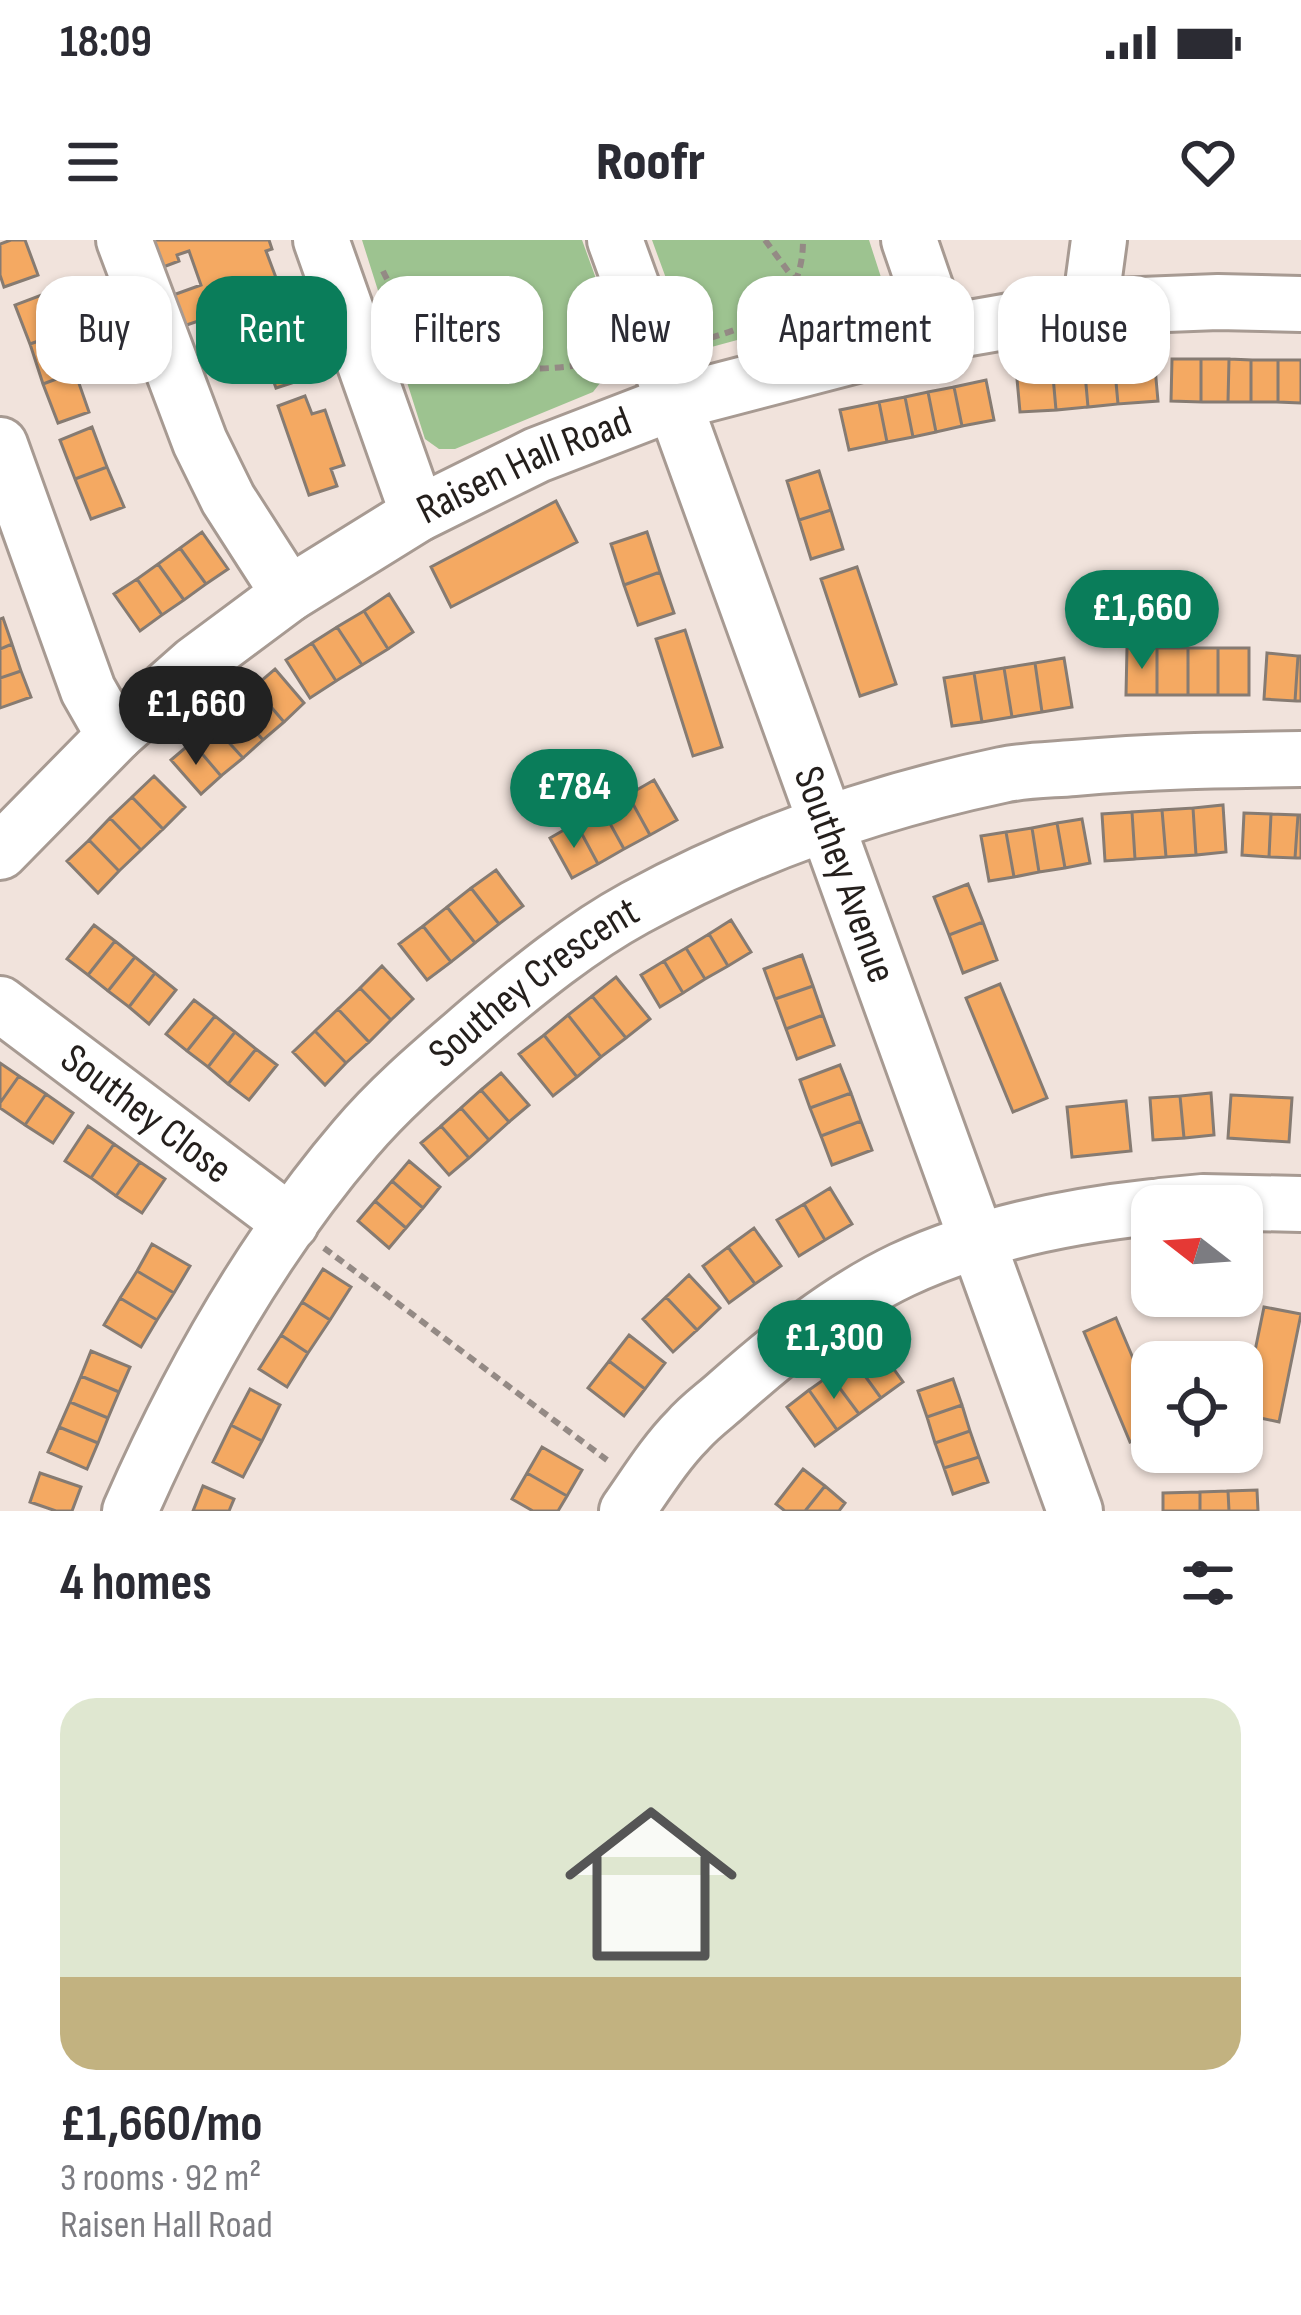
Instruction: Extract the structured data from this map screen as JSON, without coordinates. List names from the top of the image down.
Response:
{
  "streets": {
    "street": [
      "Raisen Hall Road",
      "Southey Avenue",
      "Southey Crescent",
      "Southey Close"
    ]
  },
  "crossings": [
    ["Southey Avenue", "Southey Crescent"],
    ["Southey Crescent", "Southey Close"]
  ],
  "north": "left",
  "page": {
    "status": "18:09",
    "header": "Roofr",
    "chip": [
      "Buy",
      "Rent",
      "Filters",
      "New",
      "Apartment",
      "House"
    ],
    "price": [
      "£1,660",
      "£1,660",
      "£784",
      "£1,300"
    ],
    "heading": "4 homes",
    "list": [
      {
        "name": "£1,660/mo",
        "note": "3 rooms · 92 m² · Raisen Hall Road"
      }
    ]
  }
}
